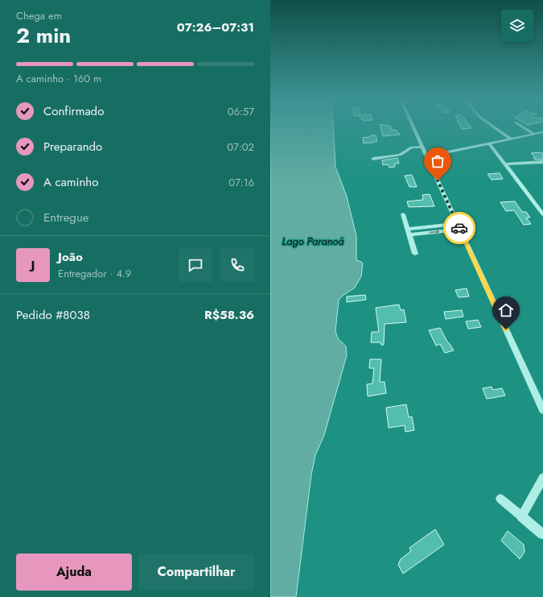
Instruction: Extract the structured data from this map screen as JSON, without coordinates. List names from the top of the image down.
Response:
{
  "water": ["Lago Paranoá"],
  "page": {
    "heading": ["2 min", "Chega em", "07:26–07:31"],
    "panel": [
      "João",
      "Entregador · 4.9",
      "Pedido #8038",
      "R$58.36"
    ],
    "bar": "A caminho · 160 m",
    "list": [
      ["Confirmado", "06:57"],
      ["Preparando", "07:02"],
      ["A caminho", "07:16"],
      "Entregue"
    ],
    "round": "J",
    "buttons": ["Ajuda", "Compartilhar"]
  }
}
